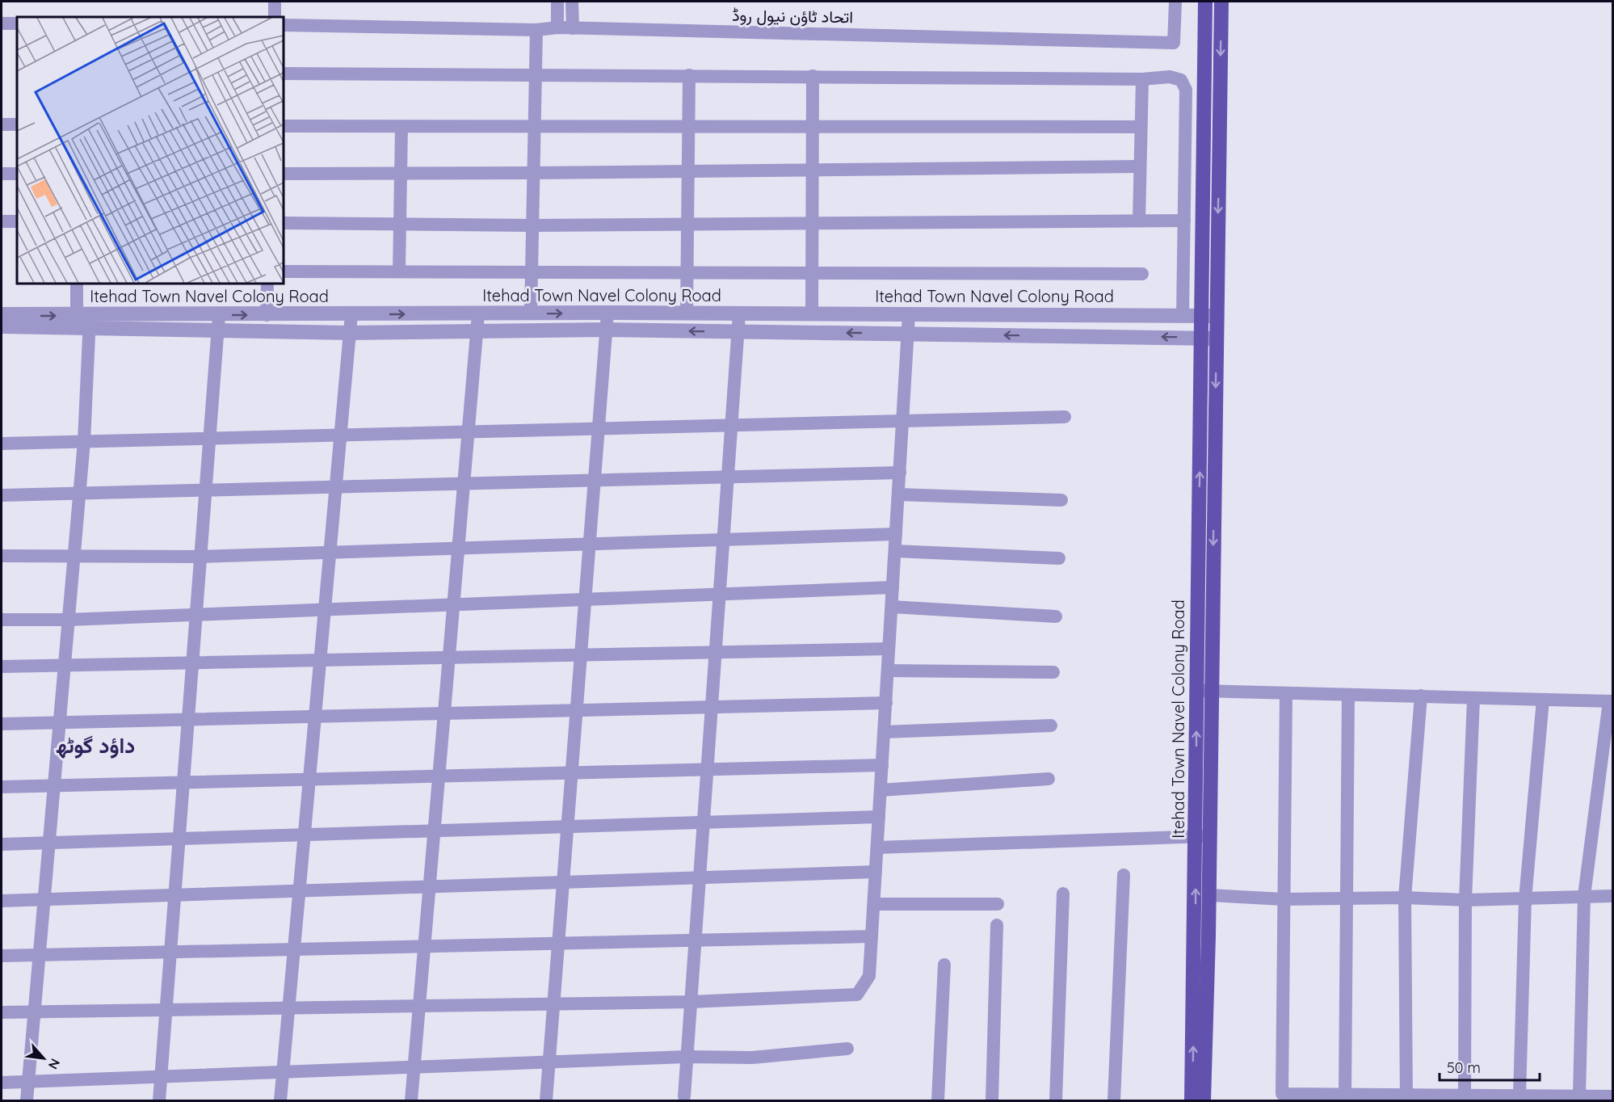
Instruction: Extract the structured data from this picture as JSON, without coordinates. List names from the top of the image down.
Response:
{
  "streets": {
    "main road": ["Itehad Town Navel Colony Road"],
    "street": ["اتحاد ٹاؤن نیول روڈ"]
  },
  "districts": ["داؤد گوٹھ"],
  "scale_bar": "50 m",
  "north": "bottom right"
}
